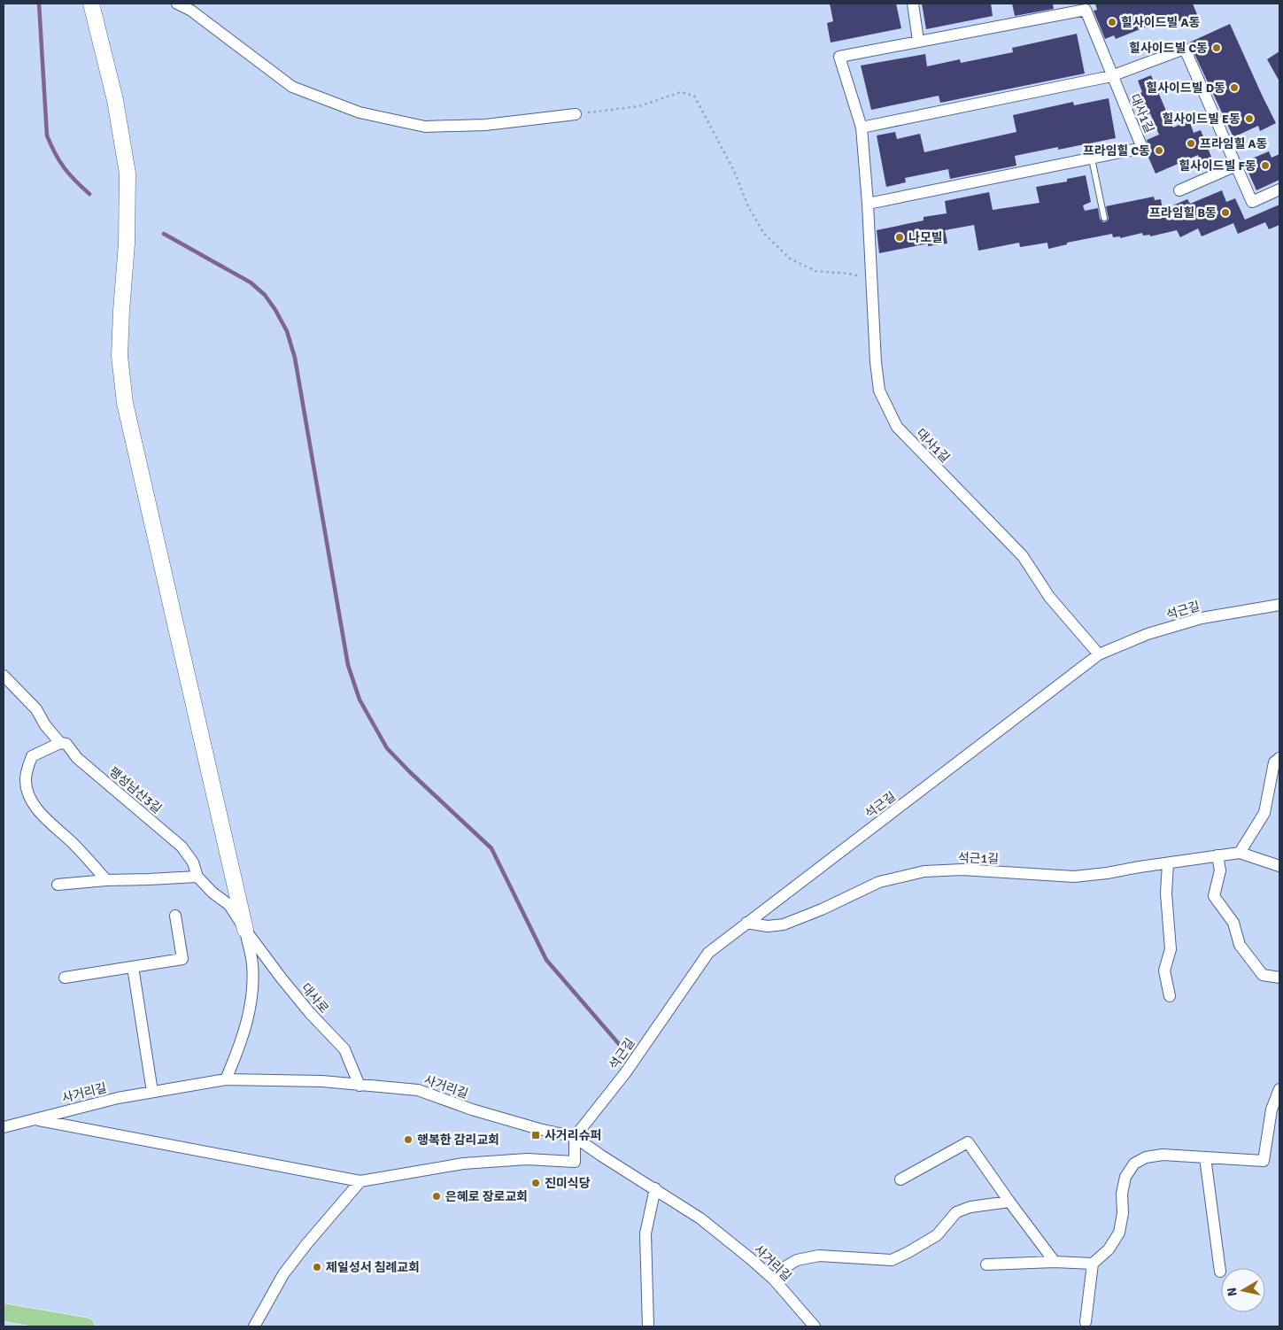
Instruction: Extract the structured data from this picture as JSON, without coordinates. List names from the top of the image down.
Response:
{
  "streets": {
    "street": [
      "대사1길",
      "석근길",
      "팽성남산3길",
      "석근1길",
      "대사로",
      "사거리길"
    ]
  },
  "crossings": [
    ["대사1길", "석근길"],
    ["석근길", "석근1길"],
    ["석근길", "사거리길"],
    ["팽성남산3길", "대사로"],
    ["대사로", "사거리길"]
  ],
  "places": {
    "other": [
      "힐사이드빌 A동",
      "힐사이드빌 C동",
      "힐사이드빌 D동",
      "힐사이드빌 E동",
      "프라임힐 A동",
      "프라임힐 C동",
      "힐사이드빌 F동",
      "프라임힐 B동",
      "나모빌",
      "행복한 감리교회",
      "진미식당",
      "은혜로 장로교회",
      "제일성서 침례교회"
    ],
    "transit": ["사거리슈퍼"]
  },
  "north": "left"
}
